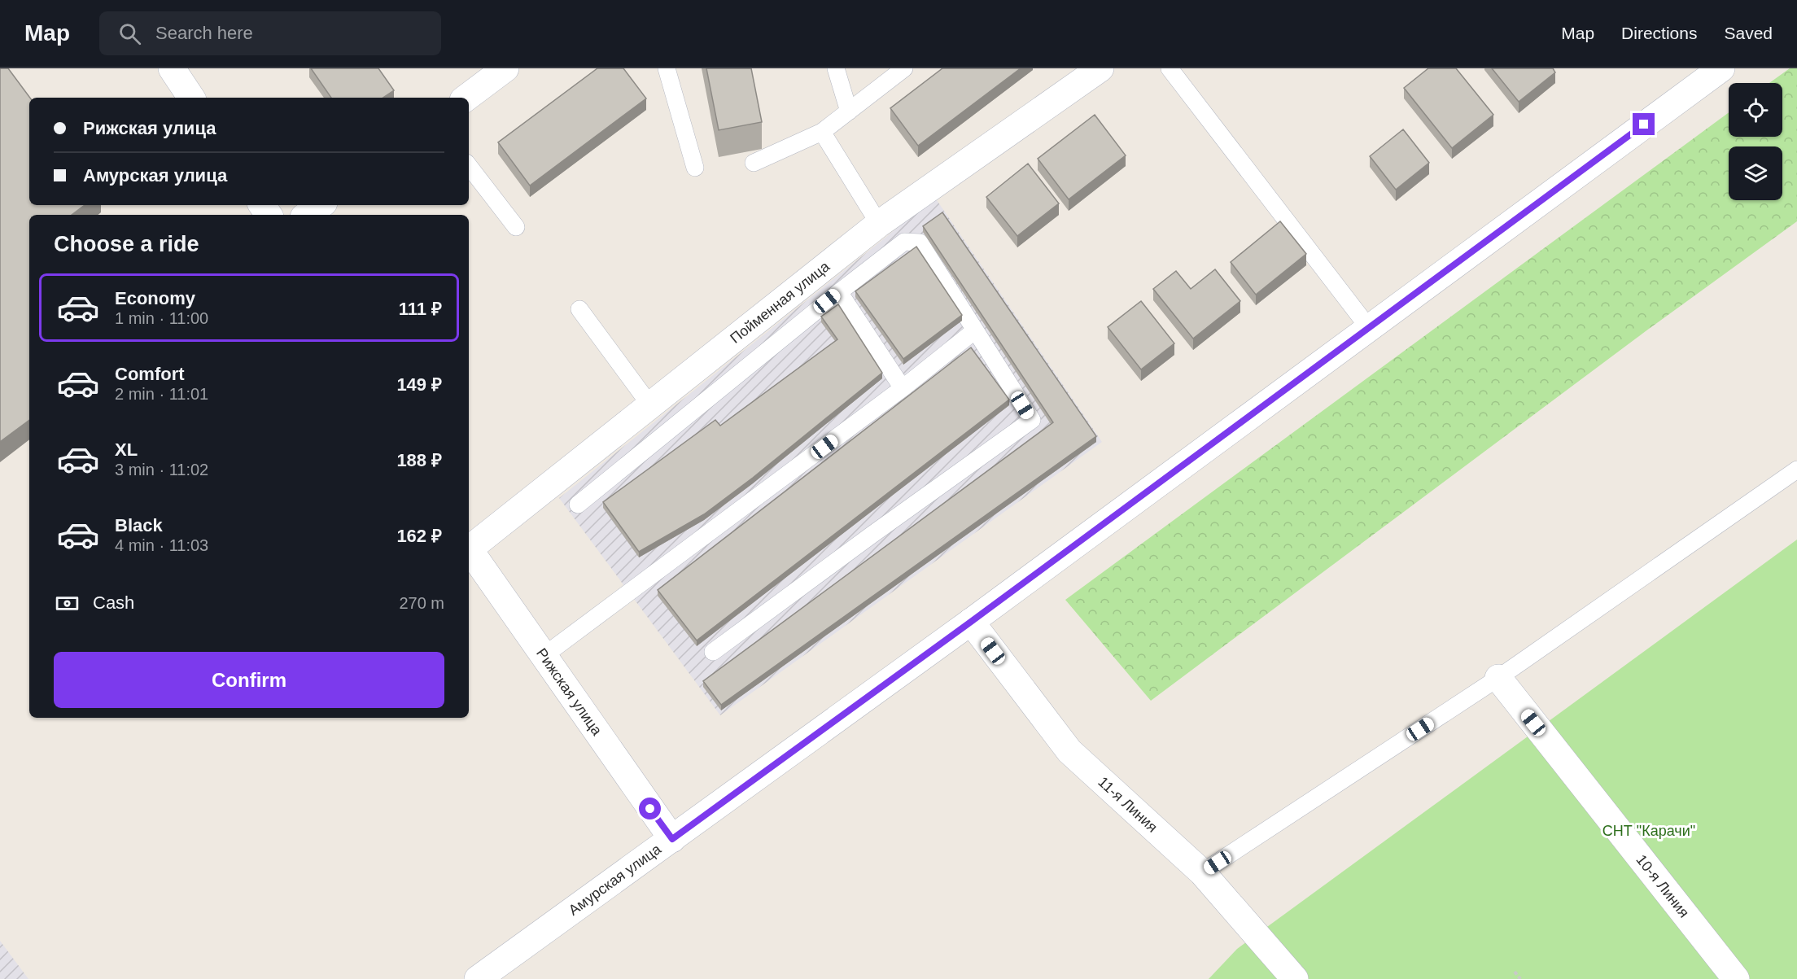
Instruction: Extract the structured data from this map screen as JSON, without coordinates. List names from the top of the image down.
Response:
{
  "streets": {
    "street": [
      "Пойменная улица",
      "Рижская улица",
      "11-я Линия",
      "Амурская улица",
      "10-я Линия"
    ]
  },
  "crossings": [
    ["Рижская улица", "Амурская улица"],
    ["11-я Линия", "Амурская улица"]
  ],
  "parks": ["СНТ \"Карачи\""],
  "page": {
    "header": "Map",
    "search": "Search here",
    "nav": ["Map", "Directions", "Saved"],
    "banner": ["Рижская улица", "Амурская улица"],
    "heading": "Choose a ride",
    "list": [
      {
        "name": "Economy",
        "note": "1 min · 11:00",
        "value": "111 ₽"
      },
      {
        "name": "Comfort",
        "note": "2 min · 11:01",
        "value": "149 ₽"
      },
      {
        "name": "XL",
        "note": "3 min · 11:02",
        "value": "188 ₽"
      },
      {
        "name": "Black",
        "note": "4 min · 11:03",
        "value": "162 ₽"
      }
    ],
    "pay": ["Cash", "270 m"],
    "buttons": "Confirm"
  }
}
